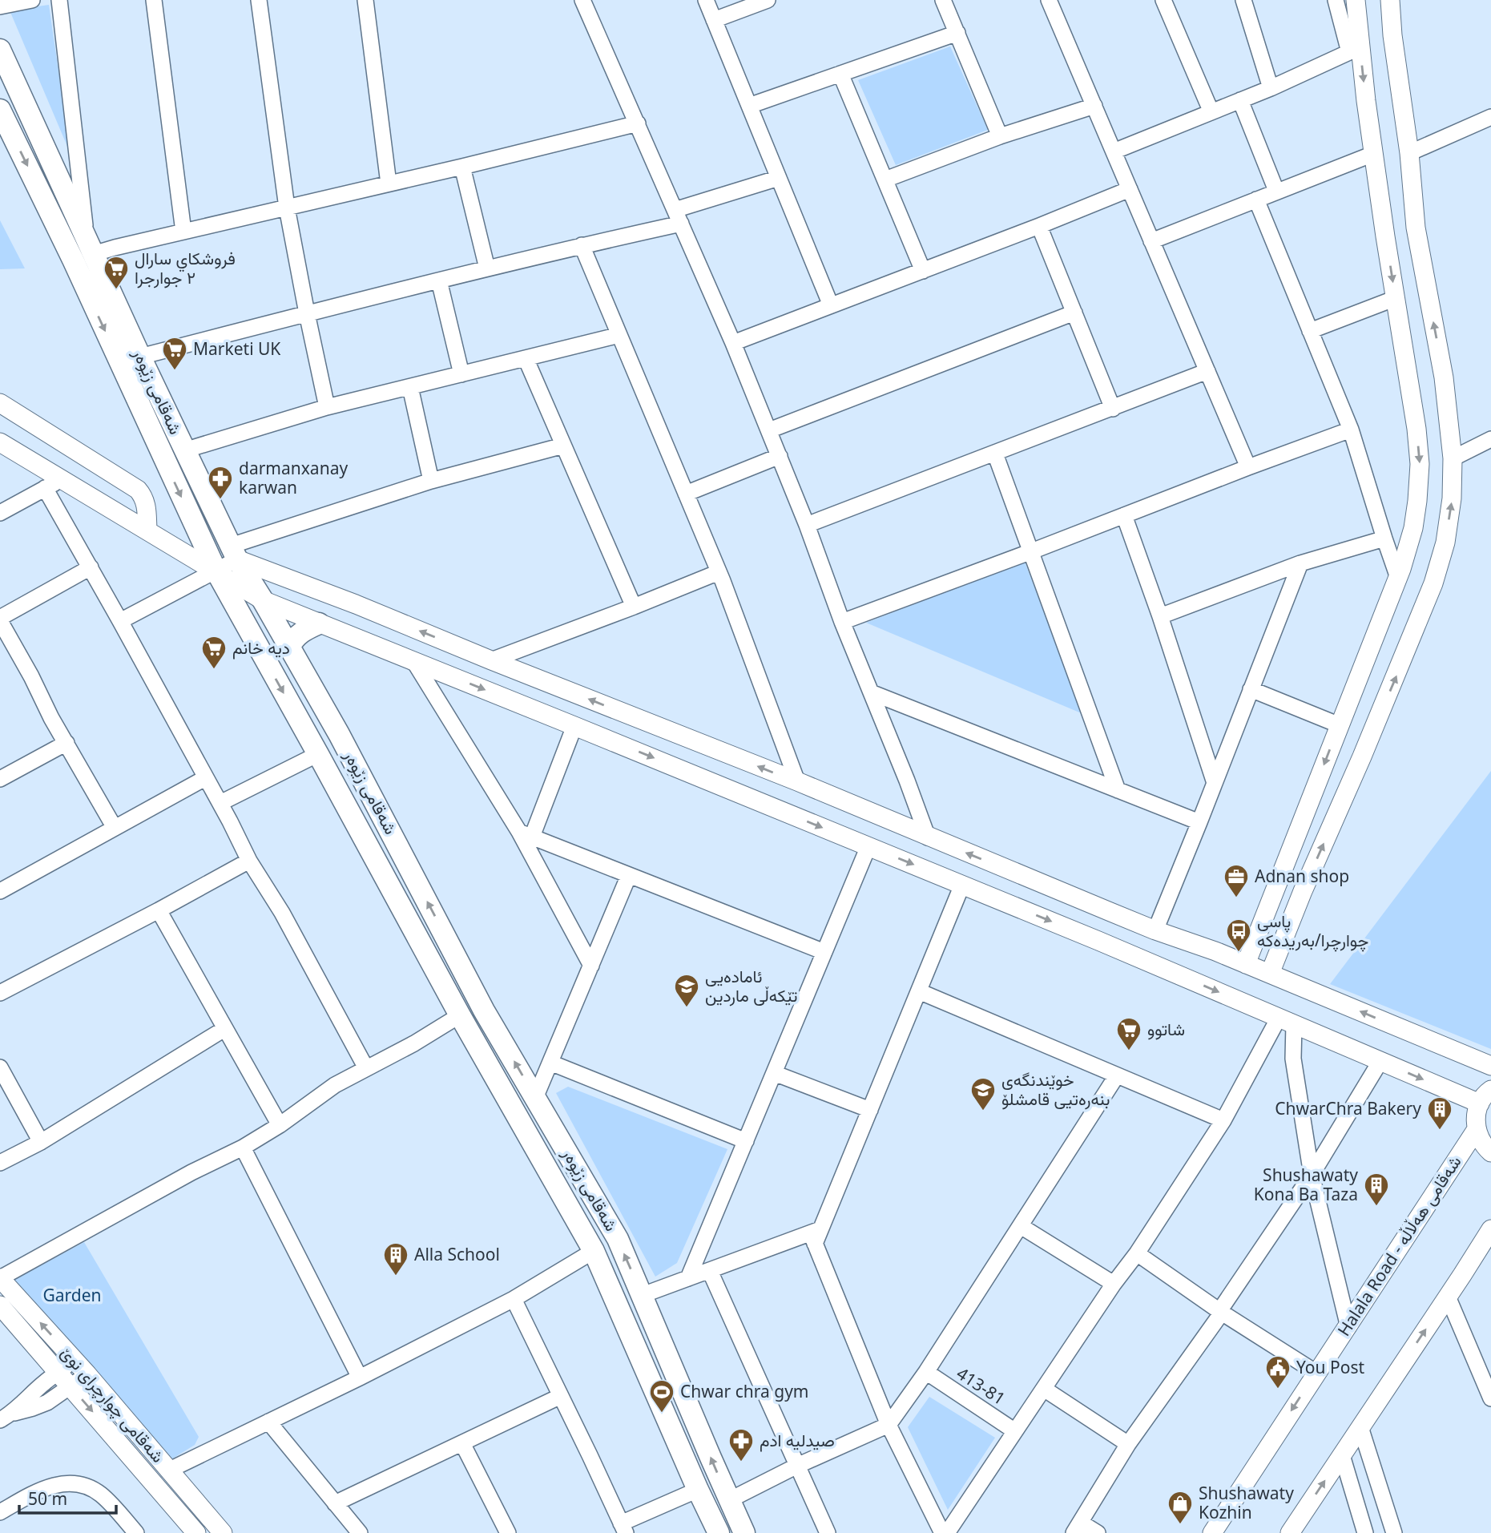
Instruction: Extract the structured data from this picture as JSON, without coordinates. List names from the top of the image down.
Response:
{
  "streets": {
    "main road": ["شەقامی زێوەر"],
    "street": ["Halala Road - شەقامی هەڵاڵە", "413-81", "شەقامی چوارچرای نوێ"]
  },
  "parks": ["Garden"],
  "places": {
    "supermarket": [
      "فروشكاي سارال ٢ جوارجرا",
      "Marketi UK",
      "دیە خانم",
      "شاتوو"
    ],
    "pharmacy": ["darmanxanay karwan", "صیدلیە ادم"],
    "office": ["Adnan shop"],
    "bus stop": ["پاسی چوارچرا/بەریدەکە"],
    "school or university": ["ئامادەیی تێکەڵی ماردین", "خوێندنگەی بنەرەتیی قامشلۆ"],
    "building": ["ChwarChra Bakery", "Shushawaty Kona Ba Taza", "Alla School"],
    "public building": ["You Post"],
    "sports": ["Chwar chra gym"],
    "shop": ["Shushawaty Kozhin"]
  },
  "scale_bar": "50 m"
}
